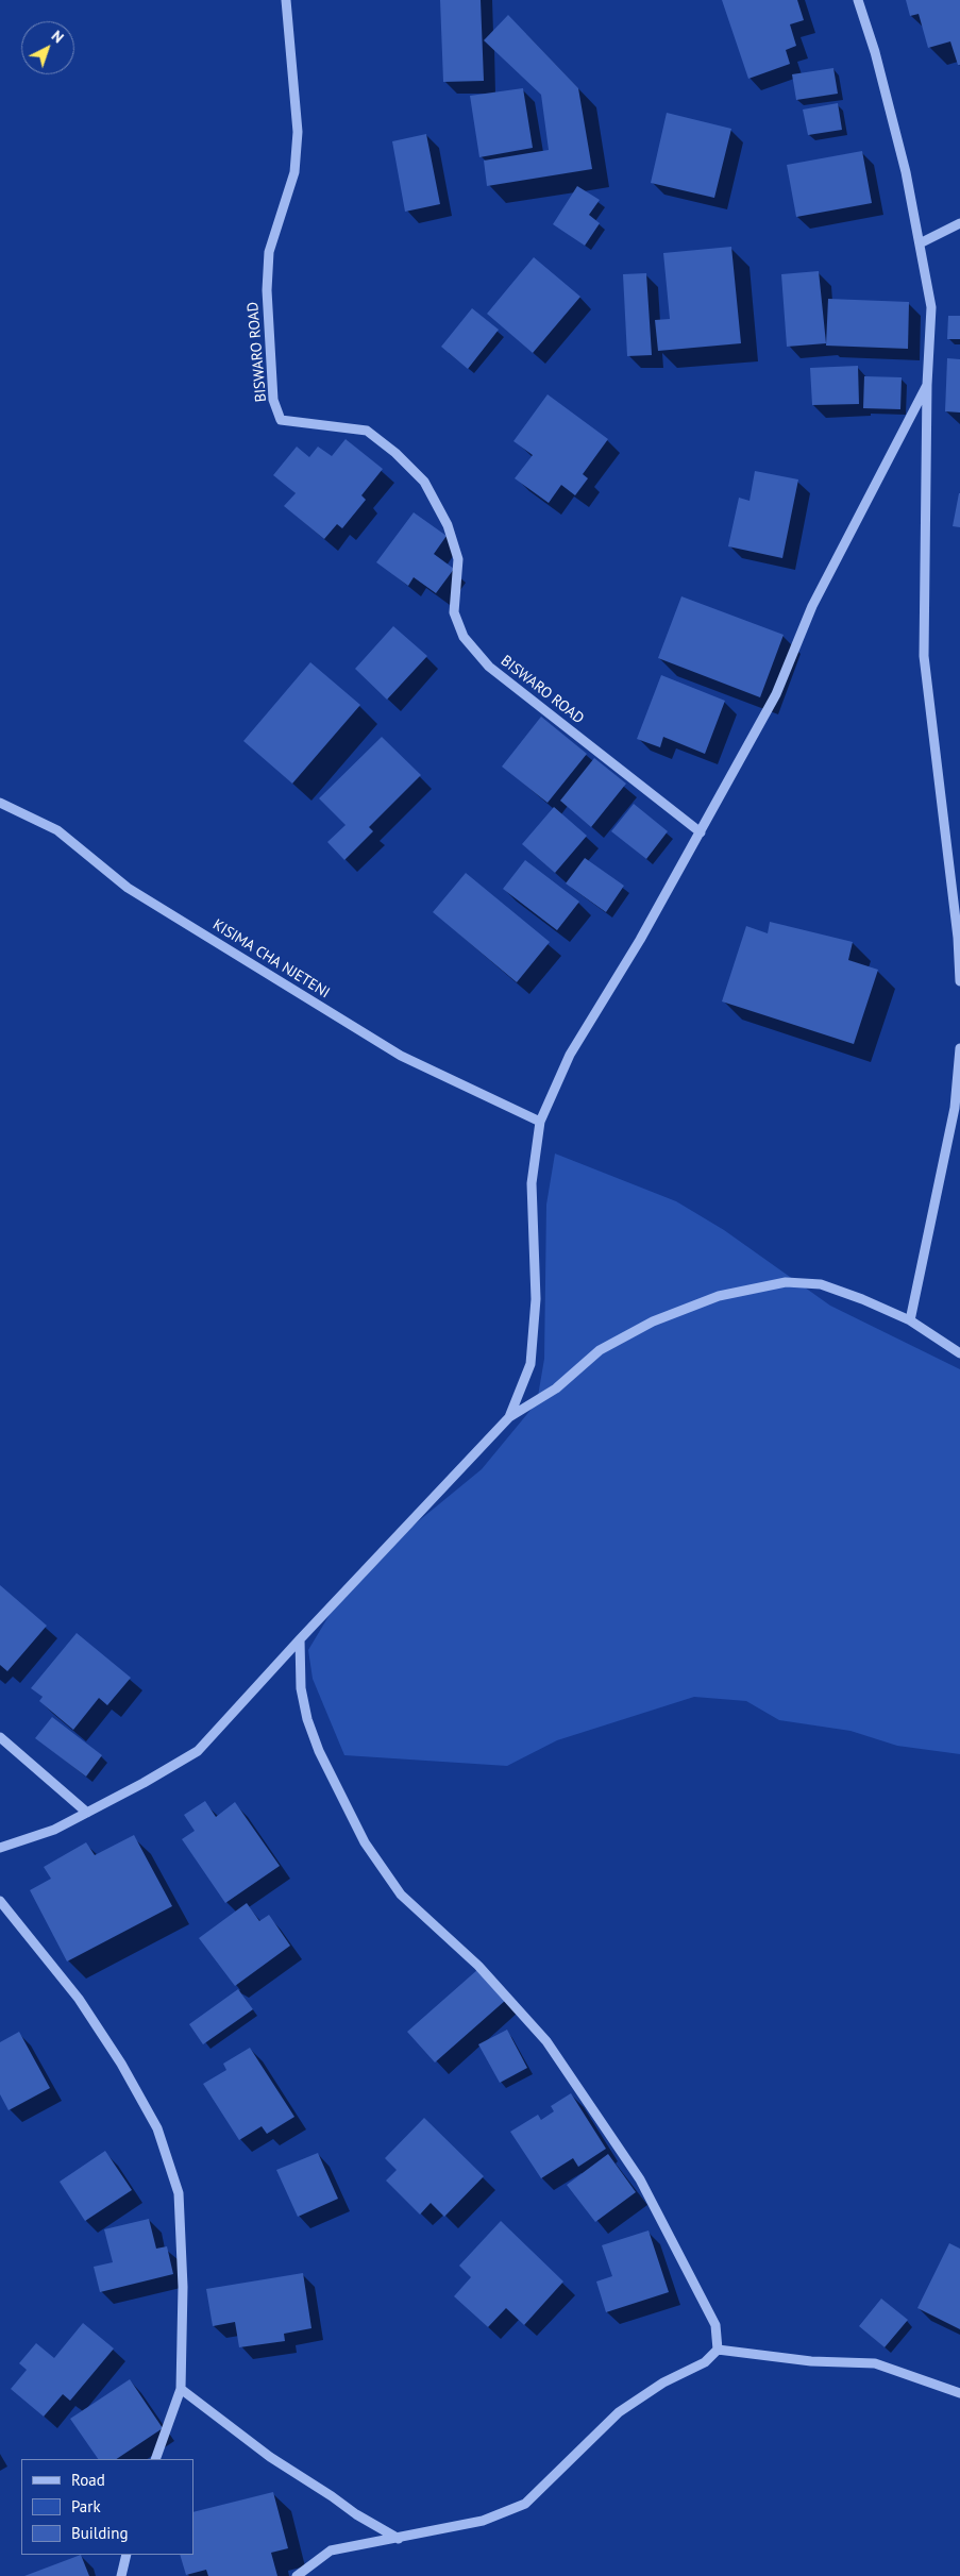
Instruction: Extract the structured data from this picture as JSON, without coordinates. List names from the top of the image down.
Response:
{
  "streets": {
    "street": ["BISWARO ROAD", "KISIMA CHA NJETENI"]
  },
  "legend": ["Road", "Park", "Building"],
  "north": "top right"
}
